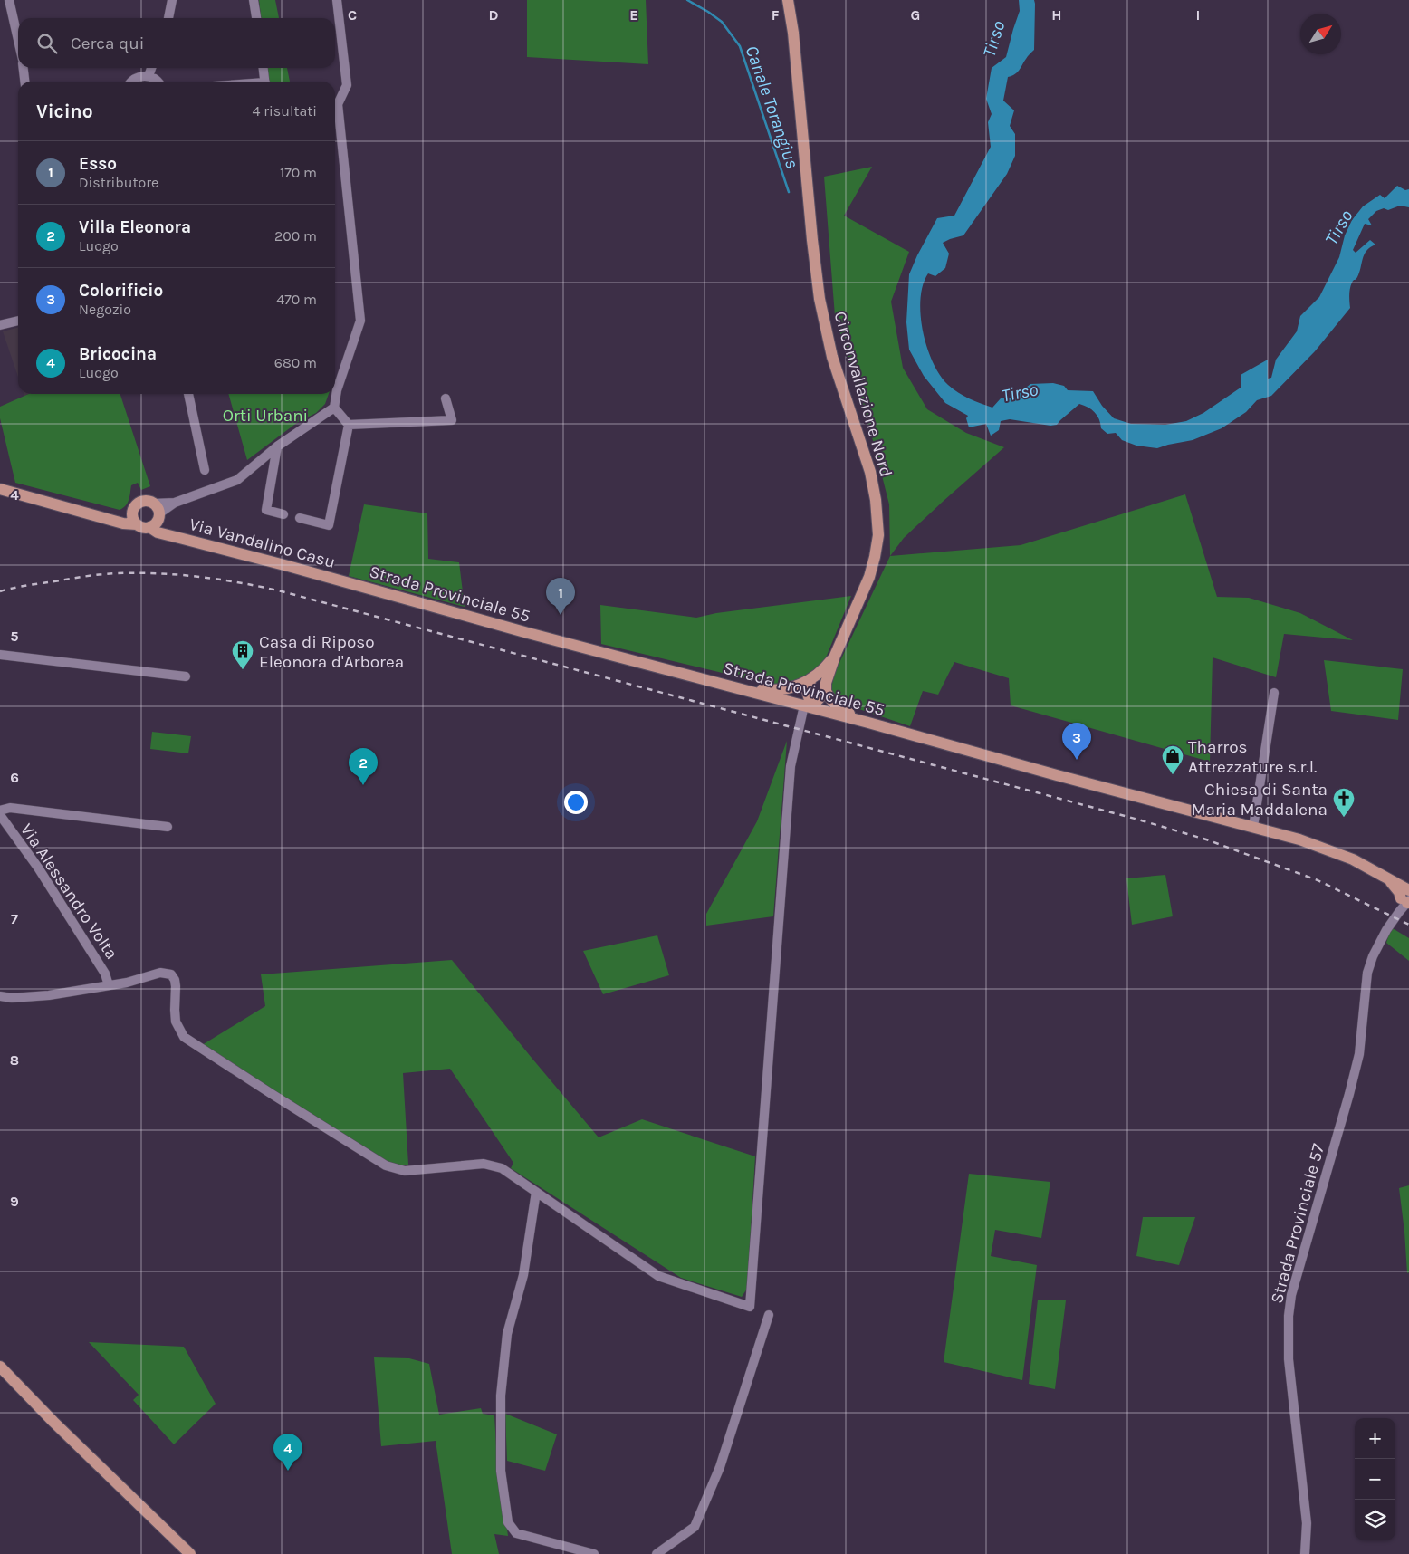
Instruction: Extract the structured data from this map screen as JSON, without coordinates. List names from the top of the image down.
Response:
{
  "streets": {
    "main road": ["Circonvallazione Nord", "Via Vandalino Casu", "Strada Provinciale 55"],
    "street": ["Via Alessandro Volta", "Strada Provinciale 57"]
  },
  "crossings": [
    ["Circonvallazione Nord", "Strada Provinciale 55"],
    ["Via Vandalino Casu", "Strada Provinciale 55"],
    ["Strada Provinciale 55", "Strada Provinciale 57"]
  ],
  "water": ["Tirso", "Canale Torangius"],
  "parks": ["Orti Urbani"],
  "places": {
    "building": ["Casa di Riposo Eleonora d'Arborea"],
    "shop": ["Tharros Attrezzature s.r.l."],
    "church": ["Chiesa di Santa Maria Maddalena"]
  },
  "north": "top right",
  "page": {
    "search": "Cerca qui",
    "heading": ["Vicino", "4 risultati"],
    "list": [
      {
        "mark": "1",
        "name": "Esso",
        "note": "Distributore",
        "value": "170 m"
      },
      {
        "mark": "2",
        "name": "Villa Eleonora",
        "note": "Luogo",
        "value": "200 m"
      },
      {
        "mark": "3",
        "name": "Colorificio",
        "note": "Negozio",
        "value": "470 m"
      },
      {
        "mark": "4",
        "name": "Bricocina",
        "note": "Luogo",
        "value": "680 m"
      }
    ],
    "pins": [
      "1",
      "3",
      "2",
      "4"
    ],
    "map_buttons": ["+", "−"]
  },
  "grid": {
    "columns": [
      "C",
      "D",
      "E",
      "F",
      "G",
      "H",
      "I"
    ],
    "rows": [
      "4",
      "5",
      "6",
      "7",
      "8",
      "9"
    ]
  }
}
